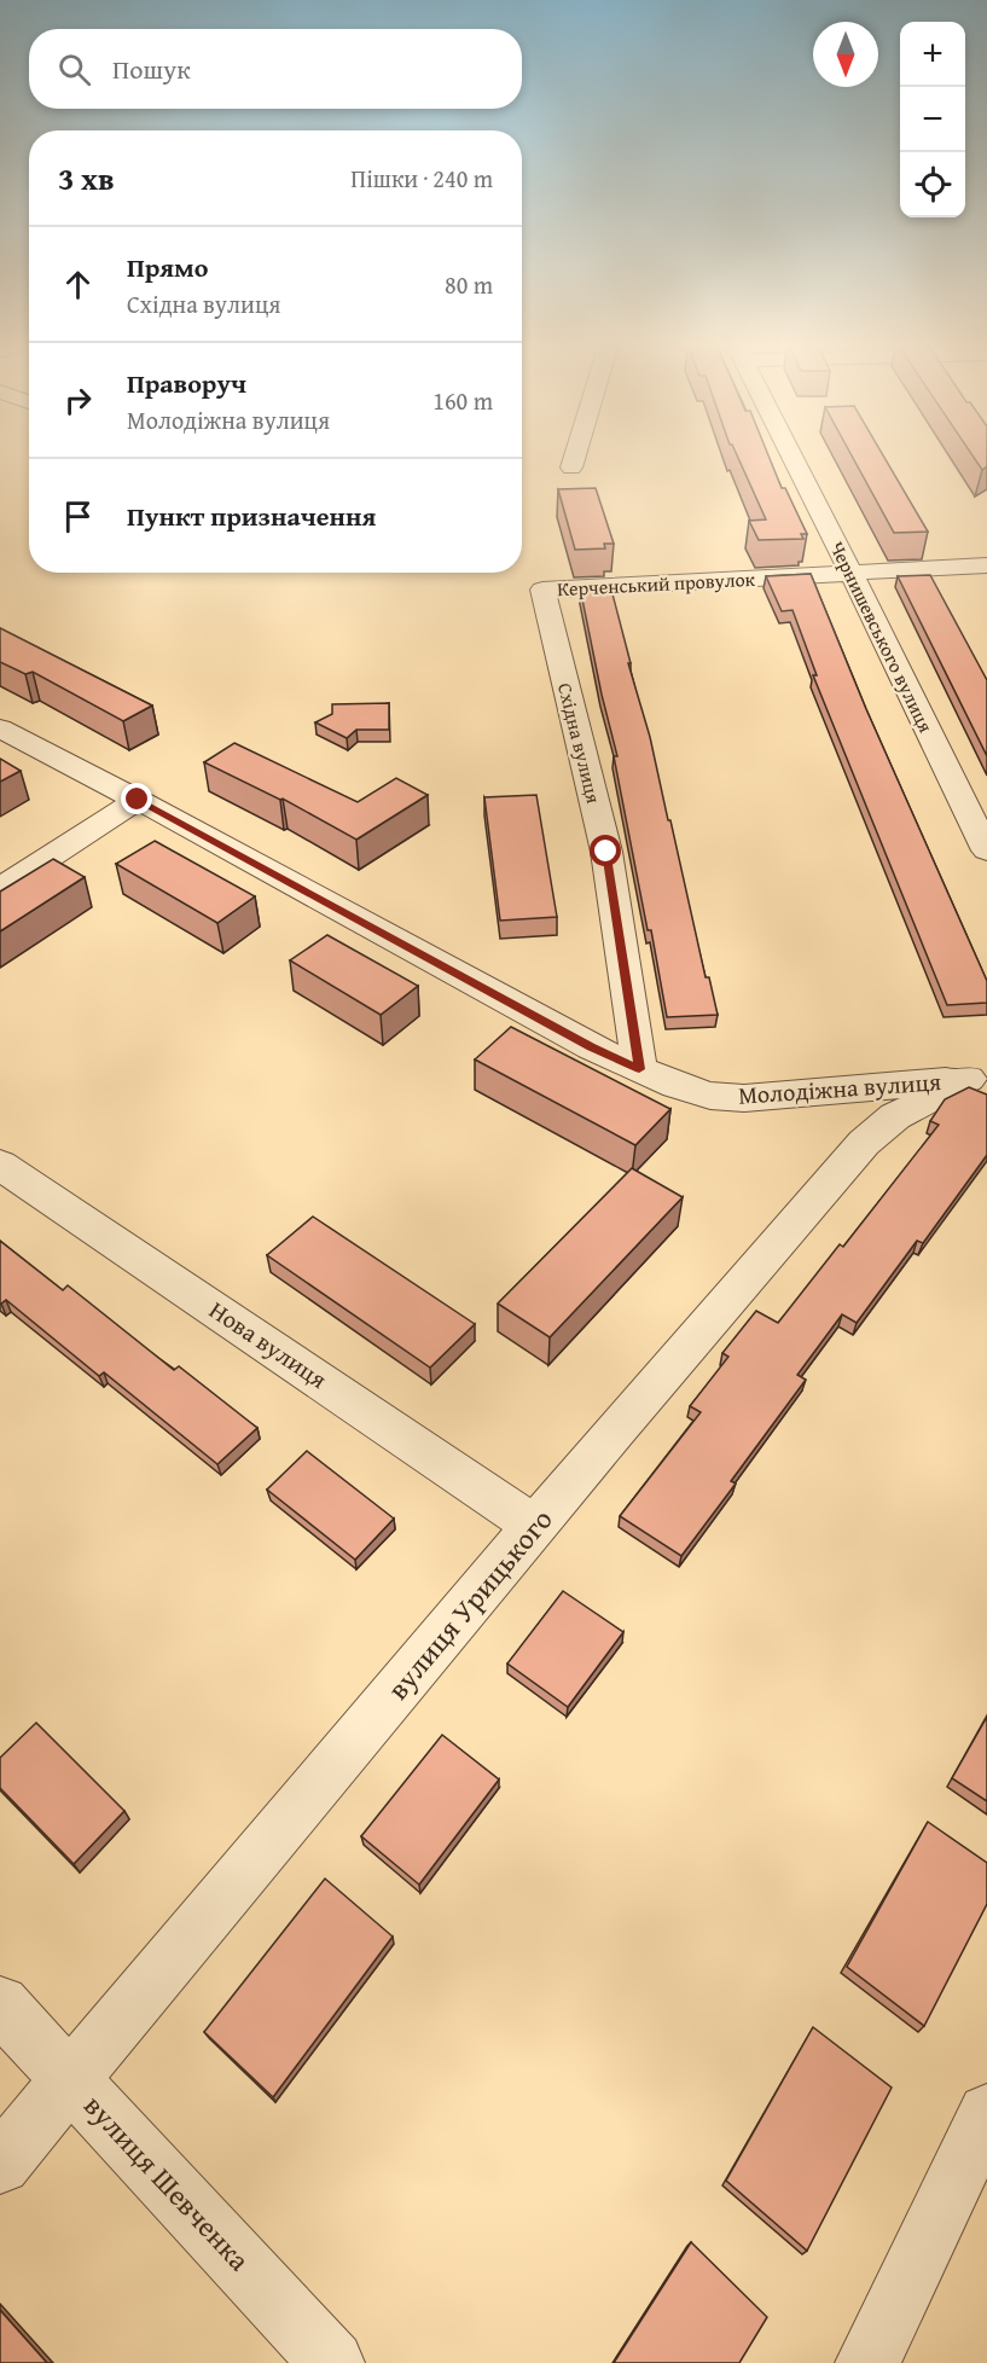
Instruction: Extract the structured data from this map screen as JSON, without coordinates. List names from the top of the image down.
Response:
{
  "streets": {
    "street": [
      "Керченський провулок",
      "Чернишевського вулиця",
      "Східна вулиця",
      "Молодіжна вулиця",
      "Нова вулиця",
      "вулиця Урицького",
      "вулиця Шевченка"
    ]
  },
  "crossings": [
    ["Керченський провулок", "Чернишевського вулиця"],
    ["Керченський провулок", "Східна вулиця"],
    ["Східна вулиця", "Молодіжна вулиця"],
    ["Молодіжна вулиця", "вулиця Урицького"],
    ["Нова вулиця", "вулиця Урицького"],
    ["вулиця Урицького", "вулиця Шевченка"]
  ],
  "north": "bottom",
  "page": {
    "map_buttons": ["+", "−"],
    "search": "Пошук",
    "heading": ["3 хв", "Пішки · 240 m"],
    "list": [
      ["Прямо", "Східна вулиця", "80 m"],
      ["Праворуч", "Молодіжна вулиця", "160 m"],
      "Пункт призначення"
    ]
  }
}
